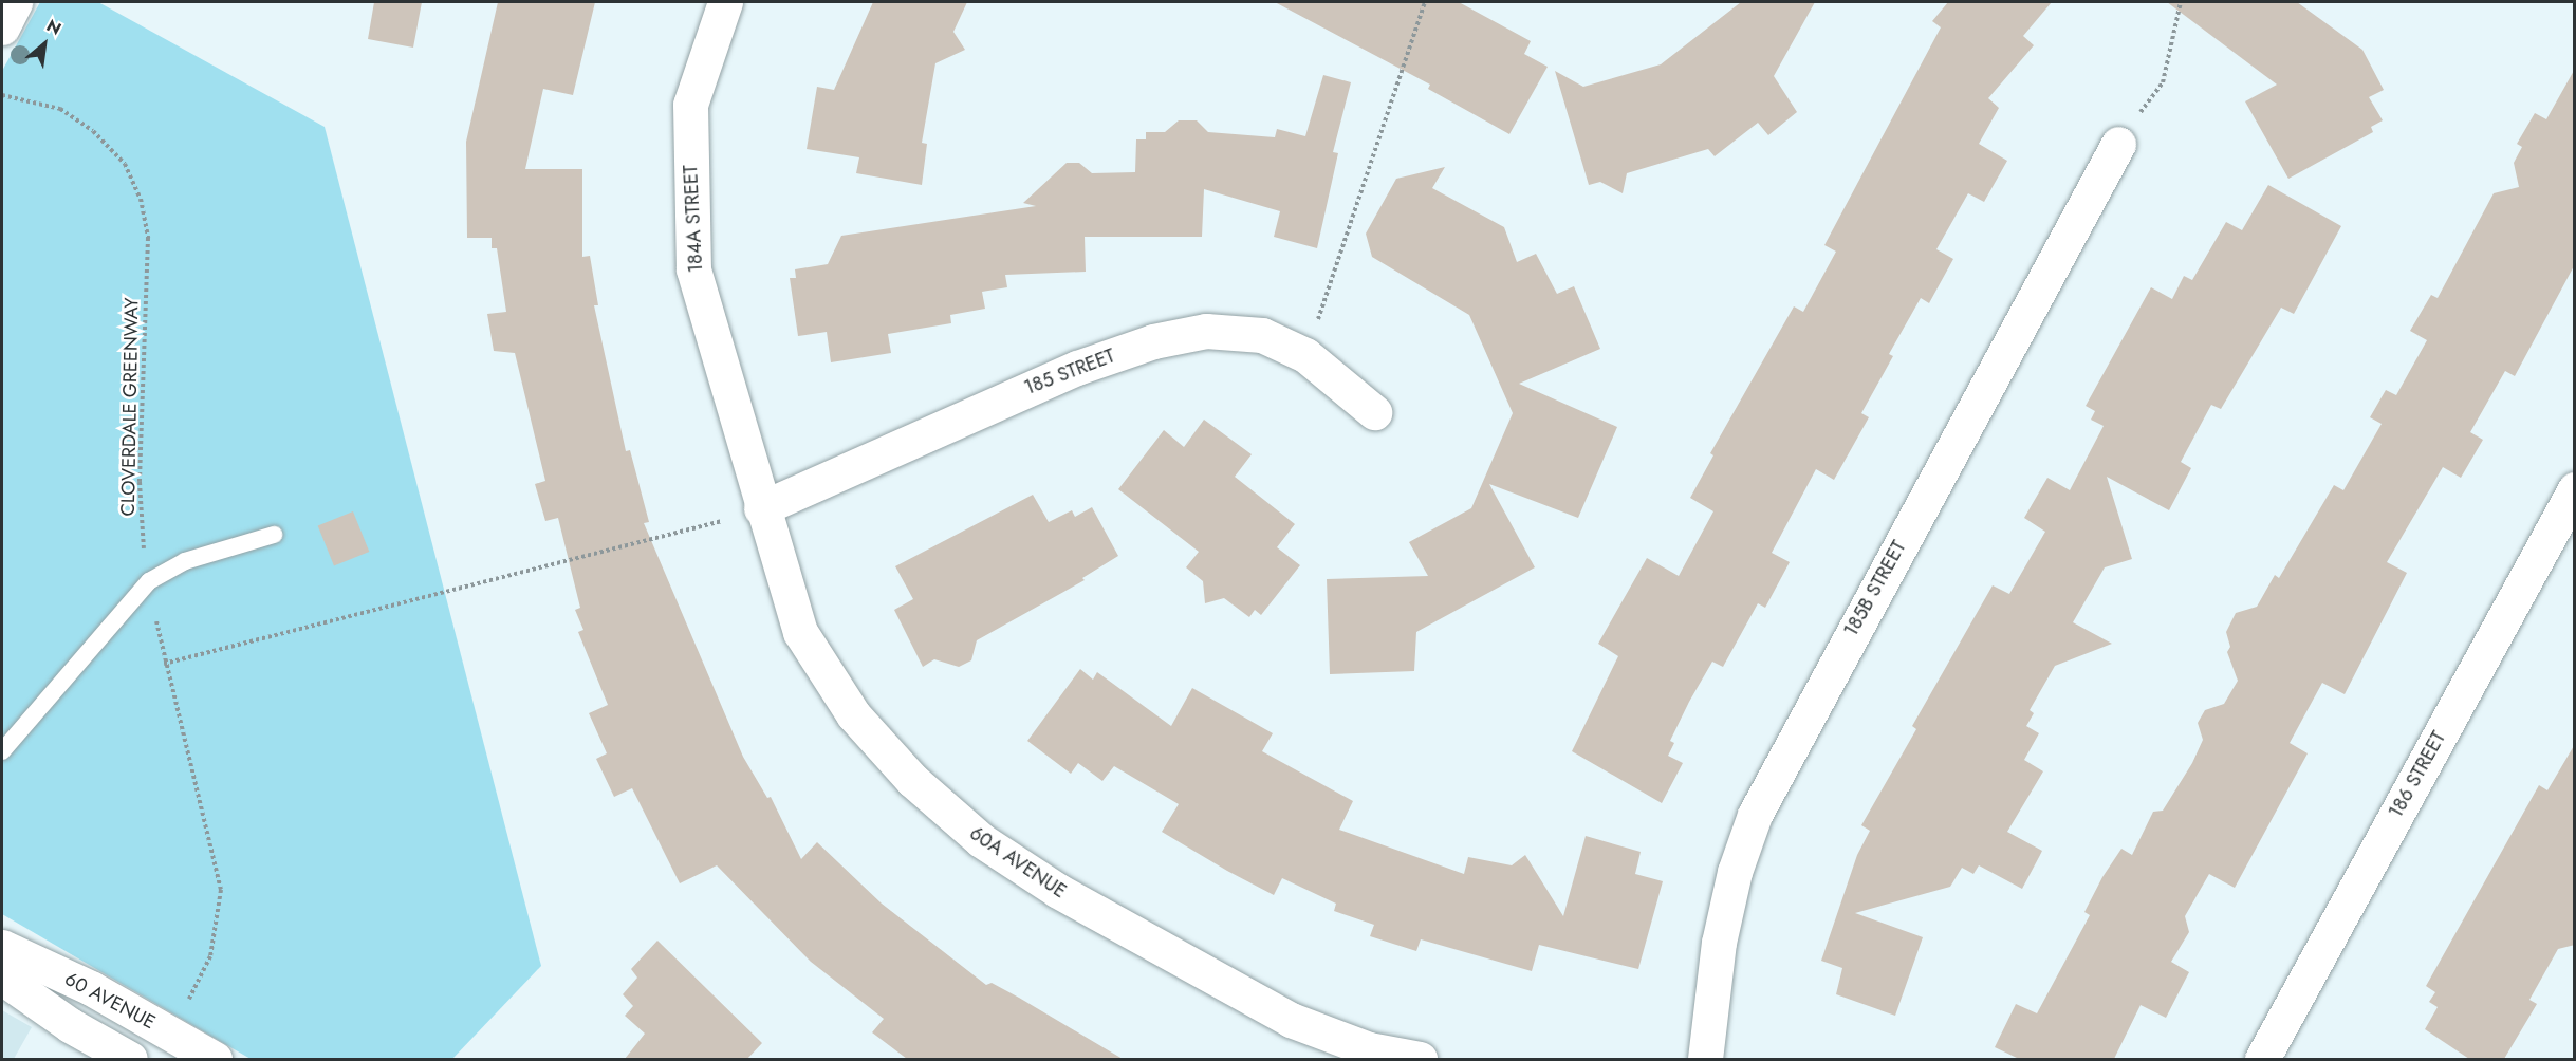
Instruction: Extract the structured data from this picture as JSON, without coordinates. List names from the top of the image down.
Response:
{
  "streets": {
    "street": [
      "184A STREET",
      "185 STREET",
      "185B STREET",
      "186 STREET",
      "60A AVENUE",
      "60 AVENUE"
    ],
    "path": ["CLOVERDALE GREENWAY"]
  },
  "crossings": [
    ["184A STREET", "185 STREET"],
    ["184A STREET", "60A AVENUE"],
    ["185 STREET", "60A AVENUE"]
  ],
  "north": "top right"
}
